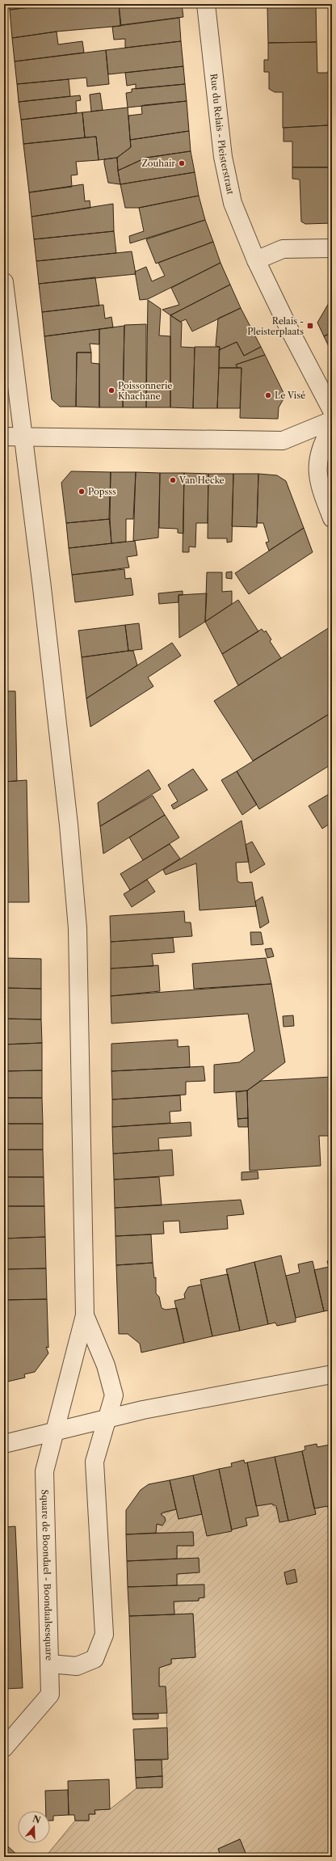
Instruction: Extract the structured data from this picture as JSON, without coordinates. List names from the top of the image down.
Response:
{
  "streets": {
    "street": ["Rue du Relais - Pleisterstraat", "Square de Boondael - Boondaalsesquare"]
  },
  "places": {
    "other": [
      "Zouhair",
      "Poissonnerie Khachane",
      "Le Visé",
      "Van Hecke",
      "Popsss"
    ],
    "transit": ["Relais - Pleisterplaats"]
  },
  "north": "top"
}
